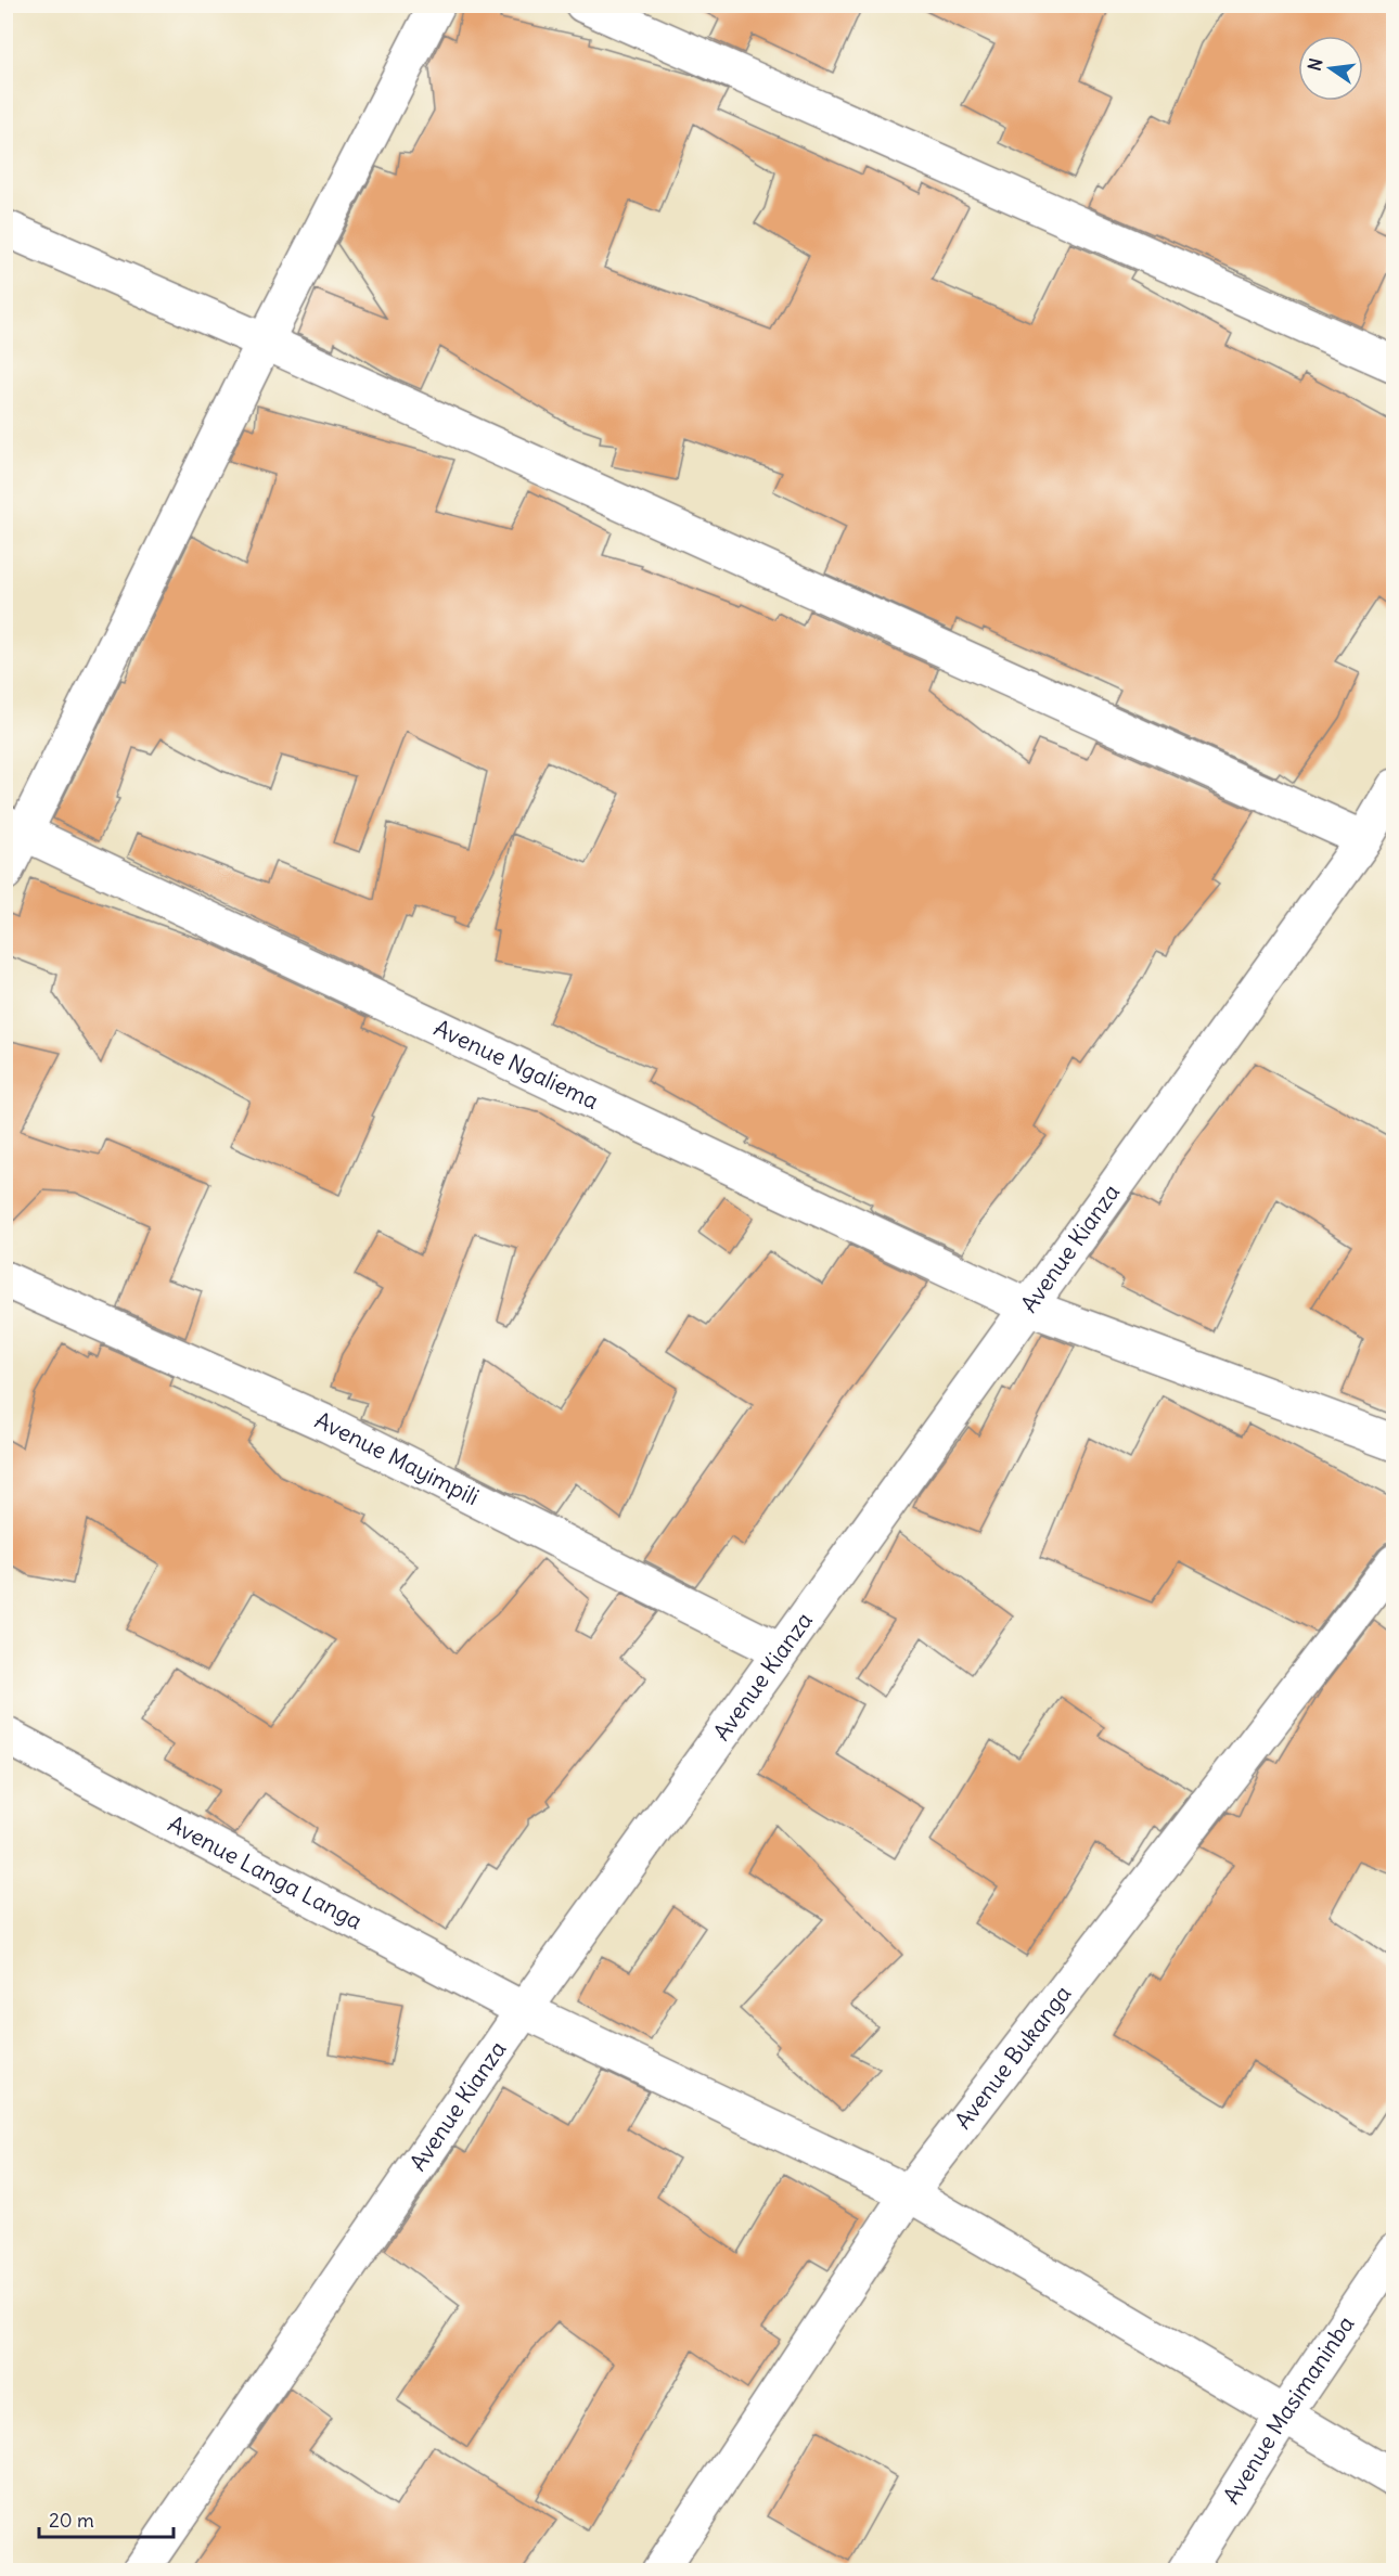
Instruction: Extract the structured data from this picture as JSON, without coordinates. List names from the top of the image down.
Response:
{
  "streets": {
    "street": [
      "Avenue Ngaliema",
      "Avenue Kianza",
      "Avenue Mayimpili",
      "Avenue Langa Langa",
      "Avenue Bukanga",
      "Avenue Masimaninba"
    ]
  },
  "crossings": [
    ["Avenue Ngaliema", "Avenue Kianza"],
    ["Avenue Kianza", "Avenue Mayimpili"],
    ["Avenue Kianza", "Avenue Langa Langa"],
    ["Avenue Langa Langa", "Avenue Bukanga"],
    ["Avenue Langa Langa", "Avenue Masimaninba"]
  ],
  "scale_bar": "20 m",
  "north": "left"
}
